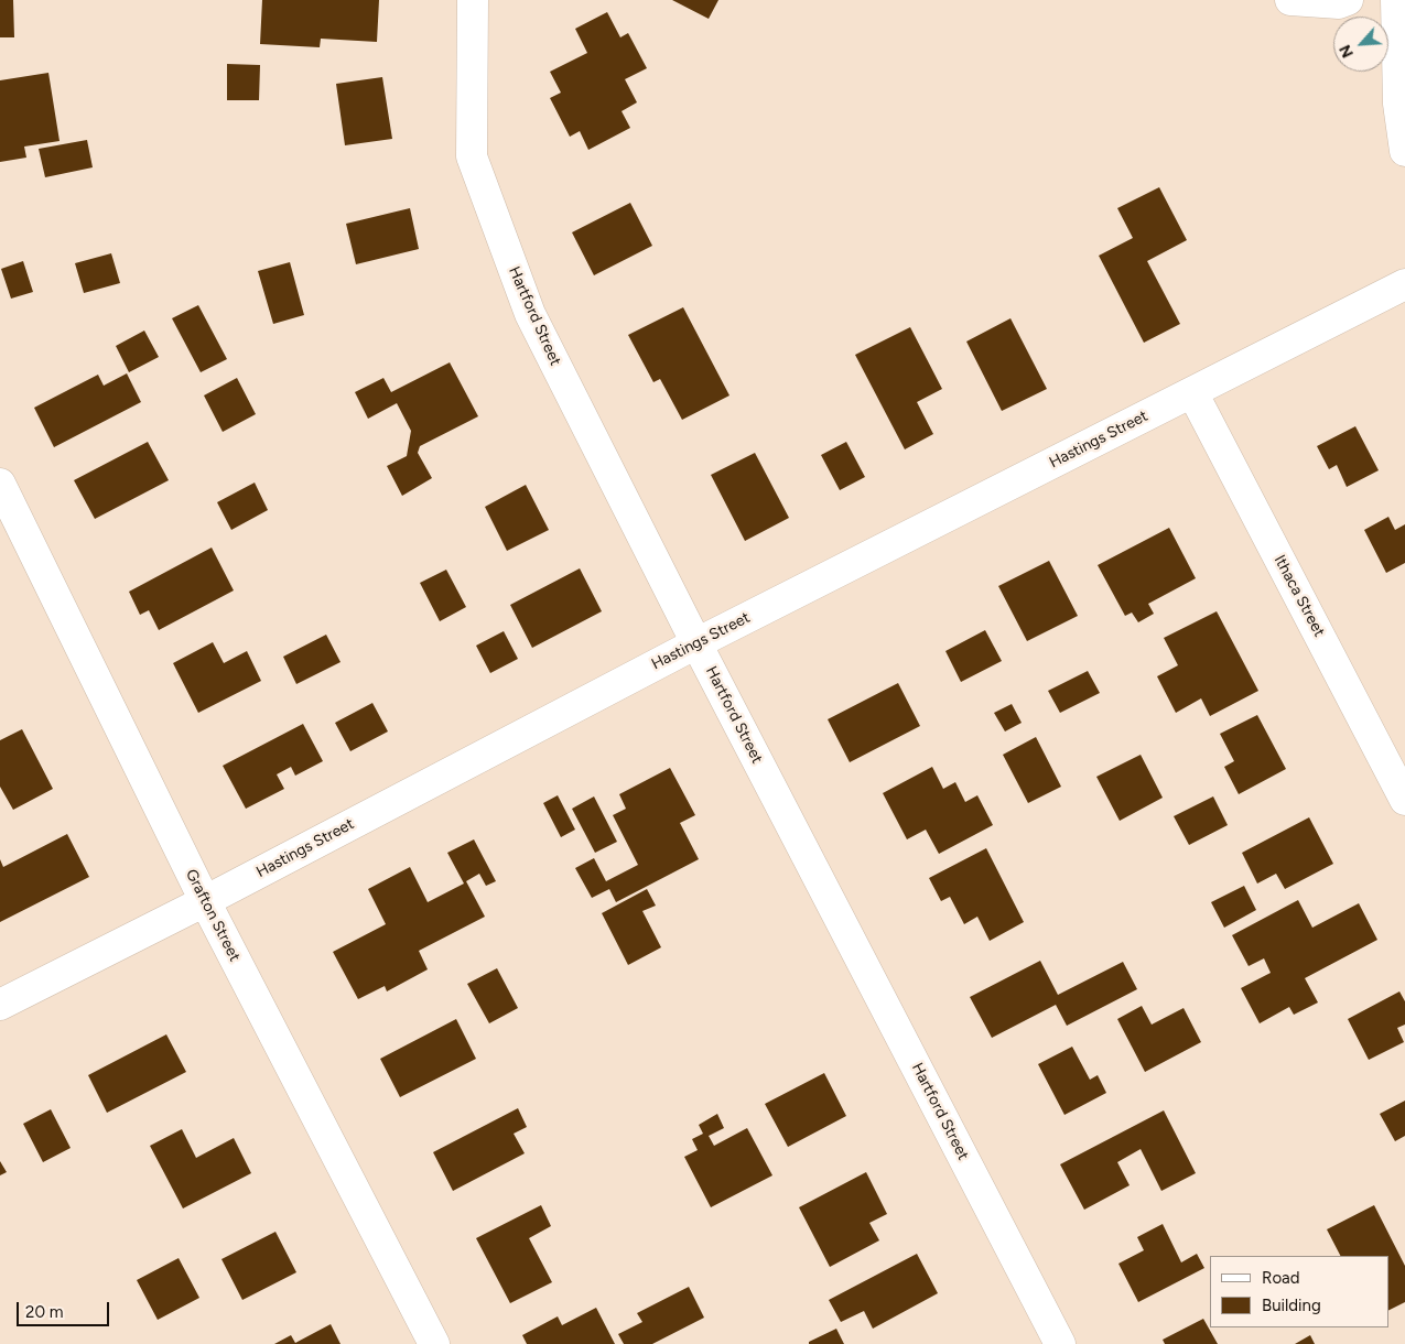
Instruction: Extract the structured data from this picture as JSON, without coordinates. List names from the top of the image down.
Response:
{
  "streets": {
    "street": [
      "Hartford Street",
      "Hastings Street",
      "Ithaca Street",
      "Grafton Street"
    ]
  },
  "crossings": [
    ["Hartford Street", "Hastings Street"],
    ["Hastings Street", "Ithaca Street"],
    ["Hastings Street", "Grafton Street"]
  ],
  "legend": ["Road", "Building"],
  "scale_bar": "20 m",
  "north": "bottom left"
}
